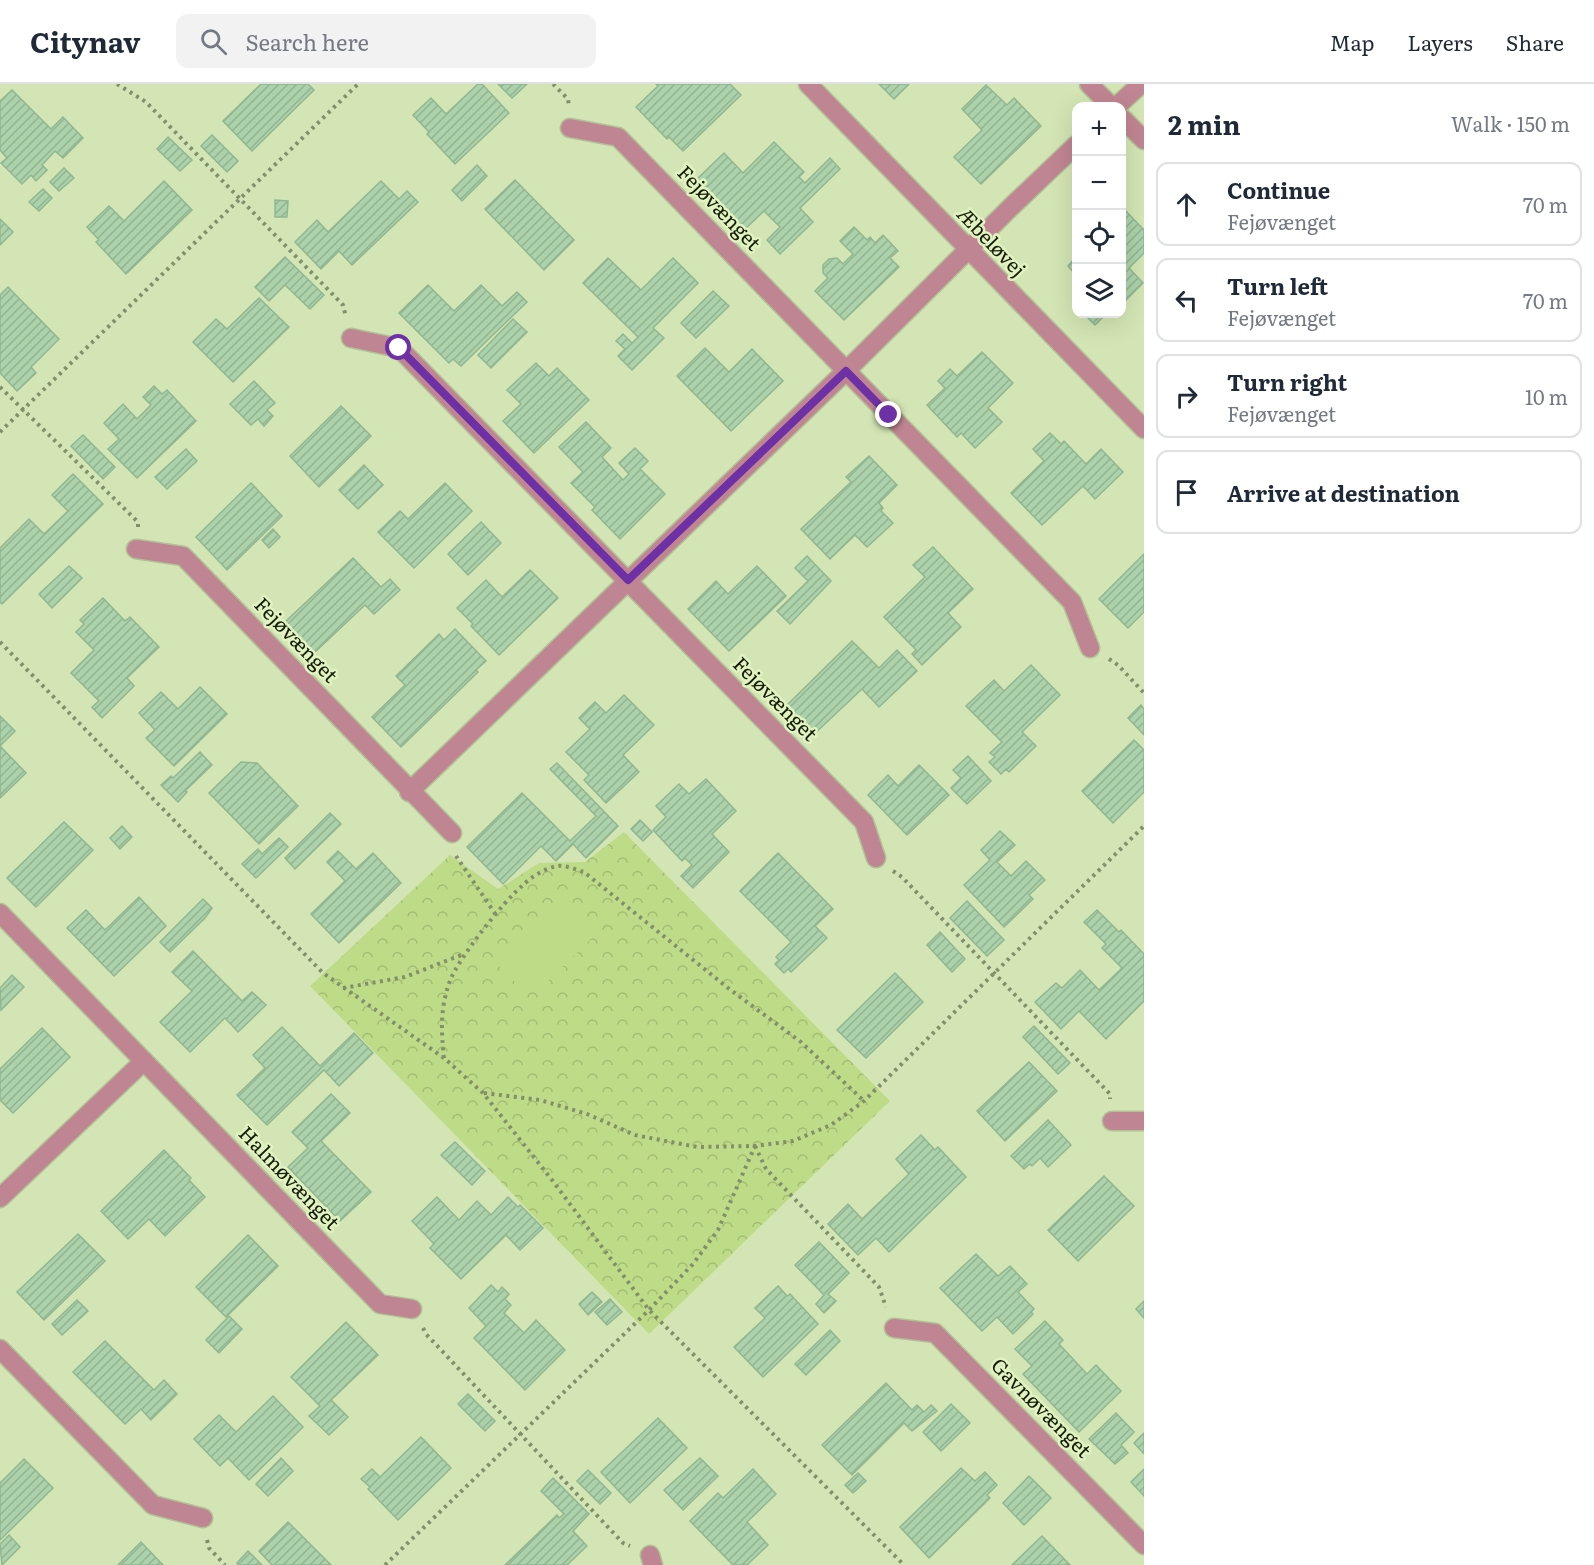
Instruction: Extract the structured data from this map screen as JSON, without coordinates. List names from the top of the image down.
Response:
{
  "streets": {
    "street": [
      "Fejøvænget",
      "Æbeløvej",
      "Halmøvænget",
      "Gavnøvænget"
    ]
  },
  "page": {
    "header": "Citynav",
    "search": "Search here",
    "nav": ["Map", "Layers", "Share"],
    "heading": ["2 min", "Walk · 150 m"],
    "map_buttons": ["+", "−"],
    "list": [
      ["Continue", "Fejøvænget", "70 m"],
      ["Turn left", "Fejøvænget", "70 m"],
      ["Turn right", "Fejøvænget", "10 m"],
      "Arrive at destination"
    ]
  }
}
